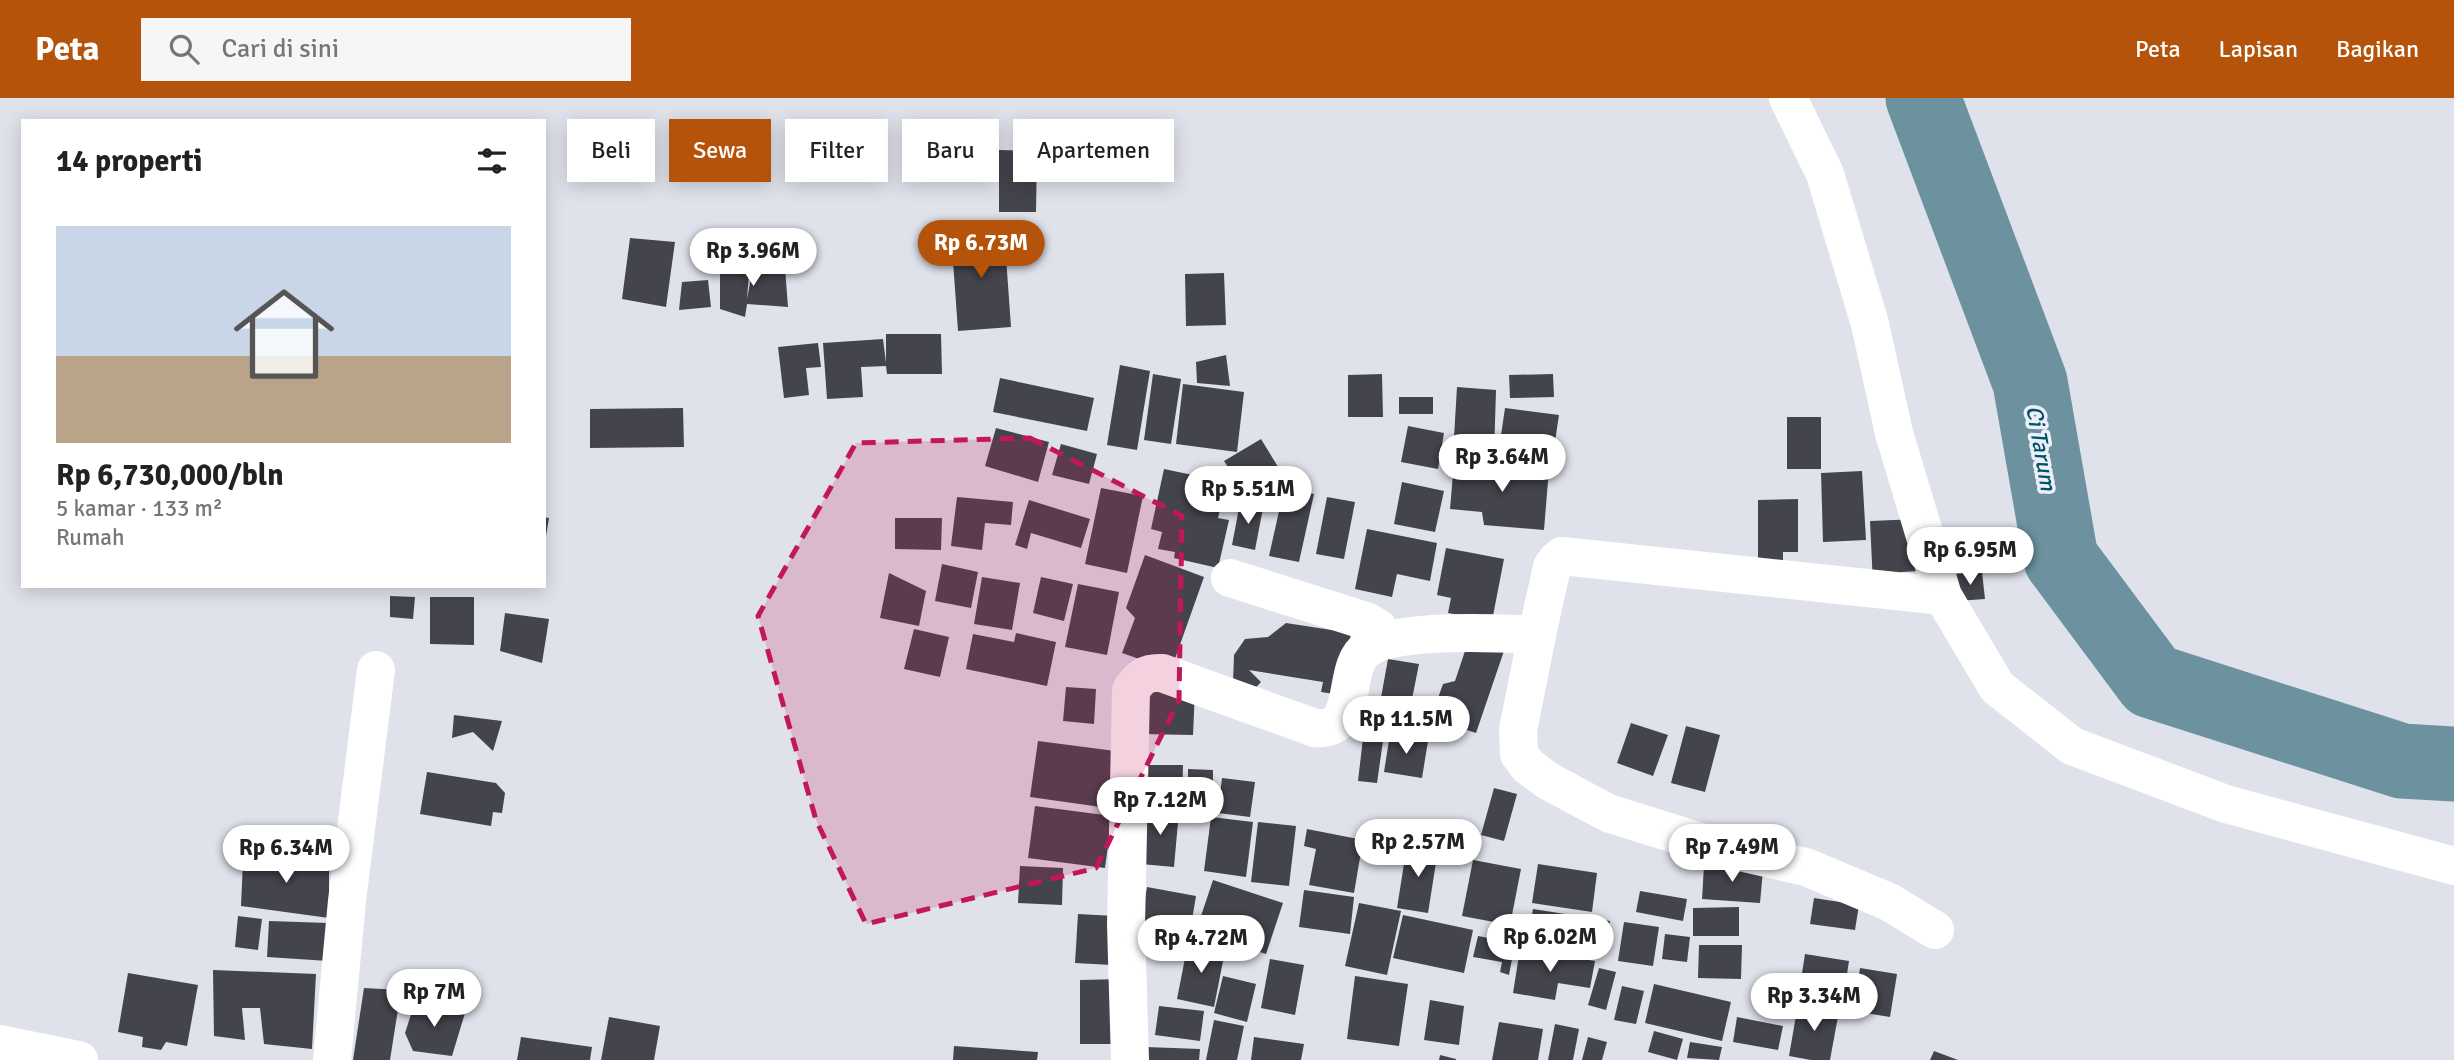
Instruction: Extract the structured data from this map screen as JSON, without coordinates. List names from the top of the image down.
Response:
{
  "water": ["Ci Tarum"],
  "page": {
    "header": "Peta",
    "search": "Cari di sini",
    "nav": ["Peta", "Lapisan", "Bagikan"],
    "chip": [
      "Beli",
      "Sewa",
      "Filter",
      "Baru",
      "Apartemen"
    ],
    "heading": "14 properti",
    "list": [
      {
        "name": "Rp 6,730,000/bln",
        "note": "5 kamar · 133 m² · Rumah"
      }
    ],
    "price": [
      "Rp 6.73M",
      "Rp 3.96M",
      "Rp 3.64M",
      "Rp 5.51M",
      "Rp 6.95M",
      "Rp 11.5M",
      "Rp 7.12M",
      "Rp 2.57M",
      "Rp 7.49M",
      "Rp 6.34M",
      "Rp 6.02M",
      "Rp 4.72M",
      "Rp 7M",
      "Rp 3.34M"
    ]
  }
}
